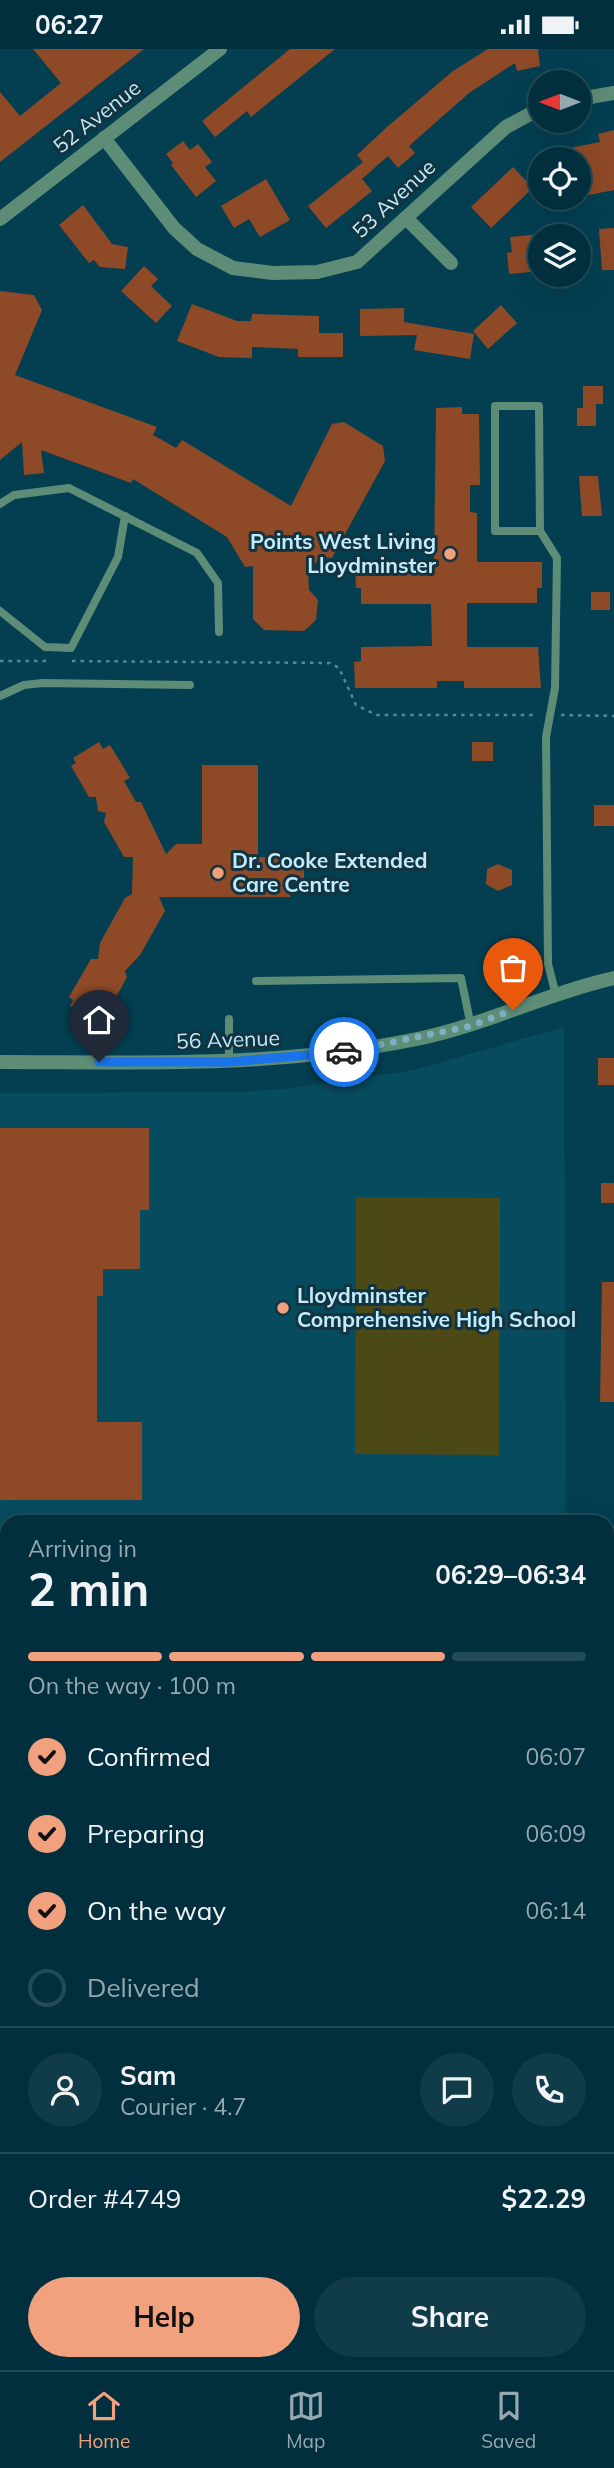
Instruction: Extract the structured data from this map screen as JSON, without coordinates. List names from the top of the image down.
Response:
{
  "streets": {
    "street": ["52 Avenue", "53 Avenue", "56 Avenue"]
  },
  "crossings": [
    ["52 Avenue", "53 Avenue"]
  ],
  "places": ["Points West Living Lloydminster", "Dr. Cooke Extended Care Centre", "Lloydminster Comprehensive High School"],
  "north": "left",
  "page": {
    "status": "06:27",
    "heading": ["2 min", "Arriving in", "06:29–06:34"],
    "panel": [
      "Sam",
      "Courier · 4.7",
      "Order #4749",
      "$22.29"
    ],
    "bar": "On the way · 100 m",
    "list": [
      ["Confirmed", "06:07"],
      ["Preparing", "06:09"],
      ["On the way", "06:14"],
      "Delivered"
    ],
    "buttons": ["Help", "Share"],
    "tabs": ["Home", "Map", "Saved"]
  }
}
